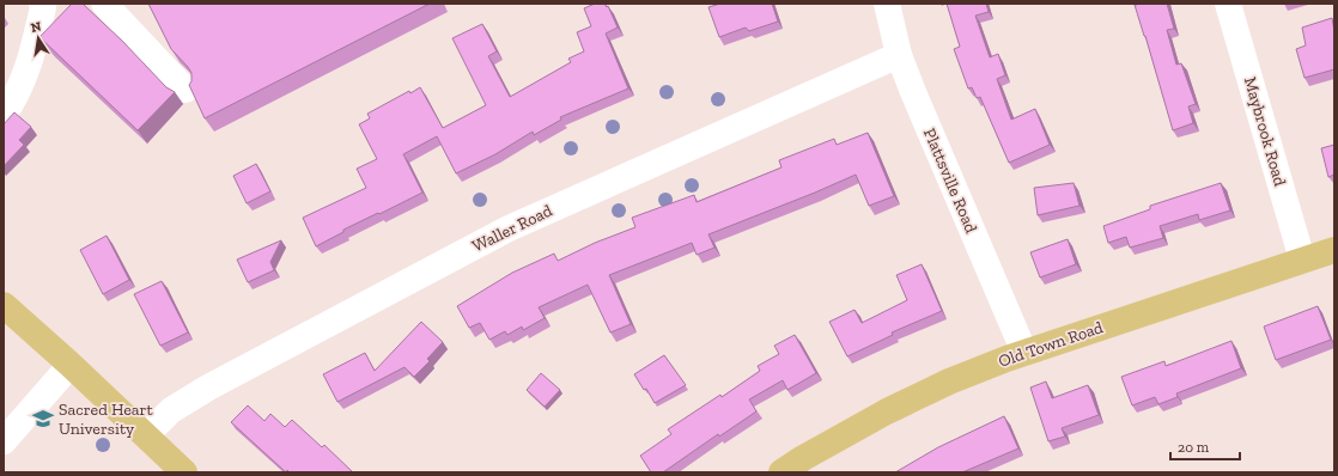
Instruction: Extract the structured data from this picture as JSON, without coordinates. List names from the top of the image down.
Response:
{
  "streets": {
    "main road": ["Old Town Road"],
    "street": ["Maybrook Road", "Plattsville Road", "Waller Road"]
  },
  "crossings": [
    ["Maybrook Road", "Old Town Road"],
    ["Plattsville Road", "Waller Road"],
    ["Plattsville Road", "Old Town Road"]
  ],
  "places": {
    "school or university": ["Sacred Heart University"]
  },
  "scale_bar": "20 m",
  "north": "top"
}
